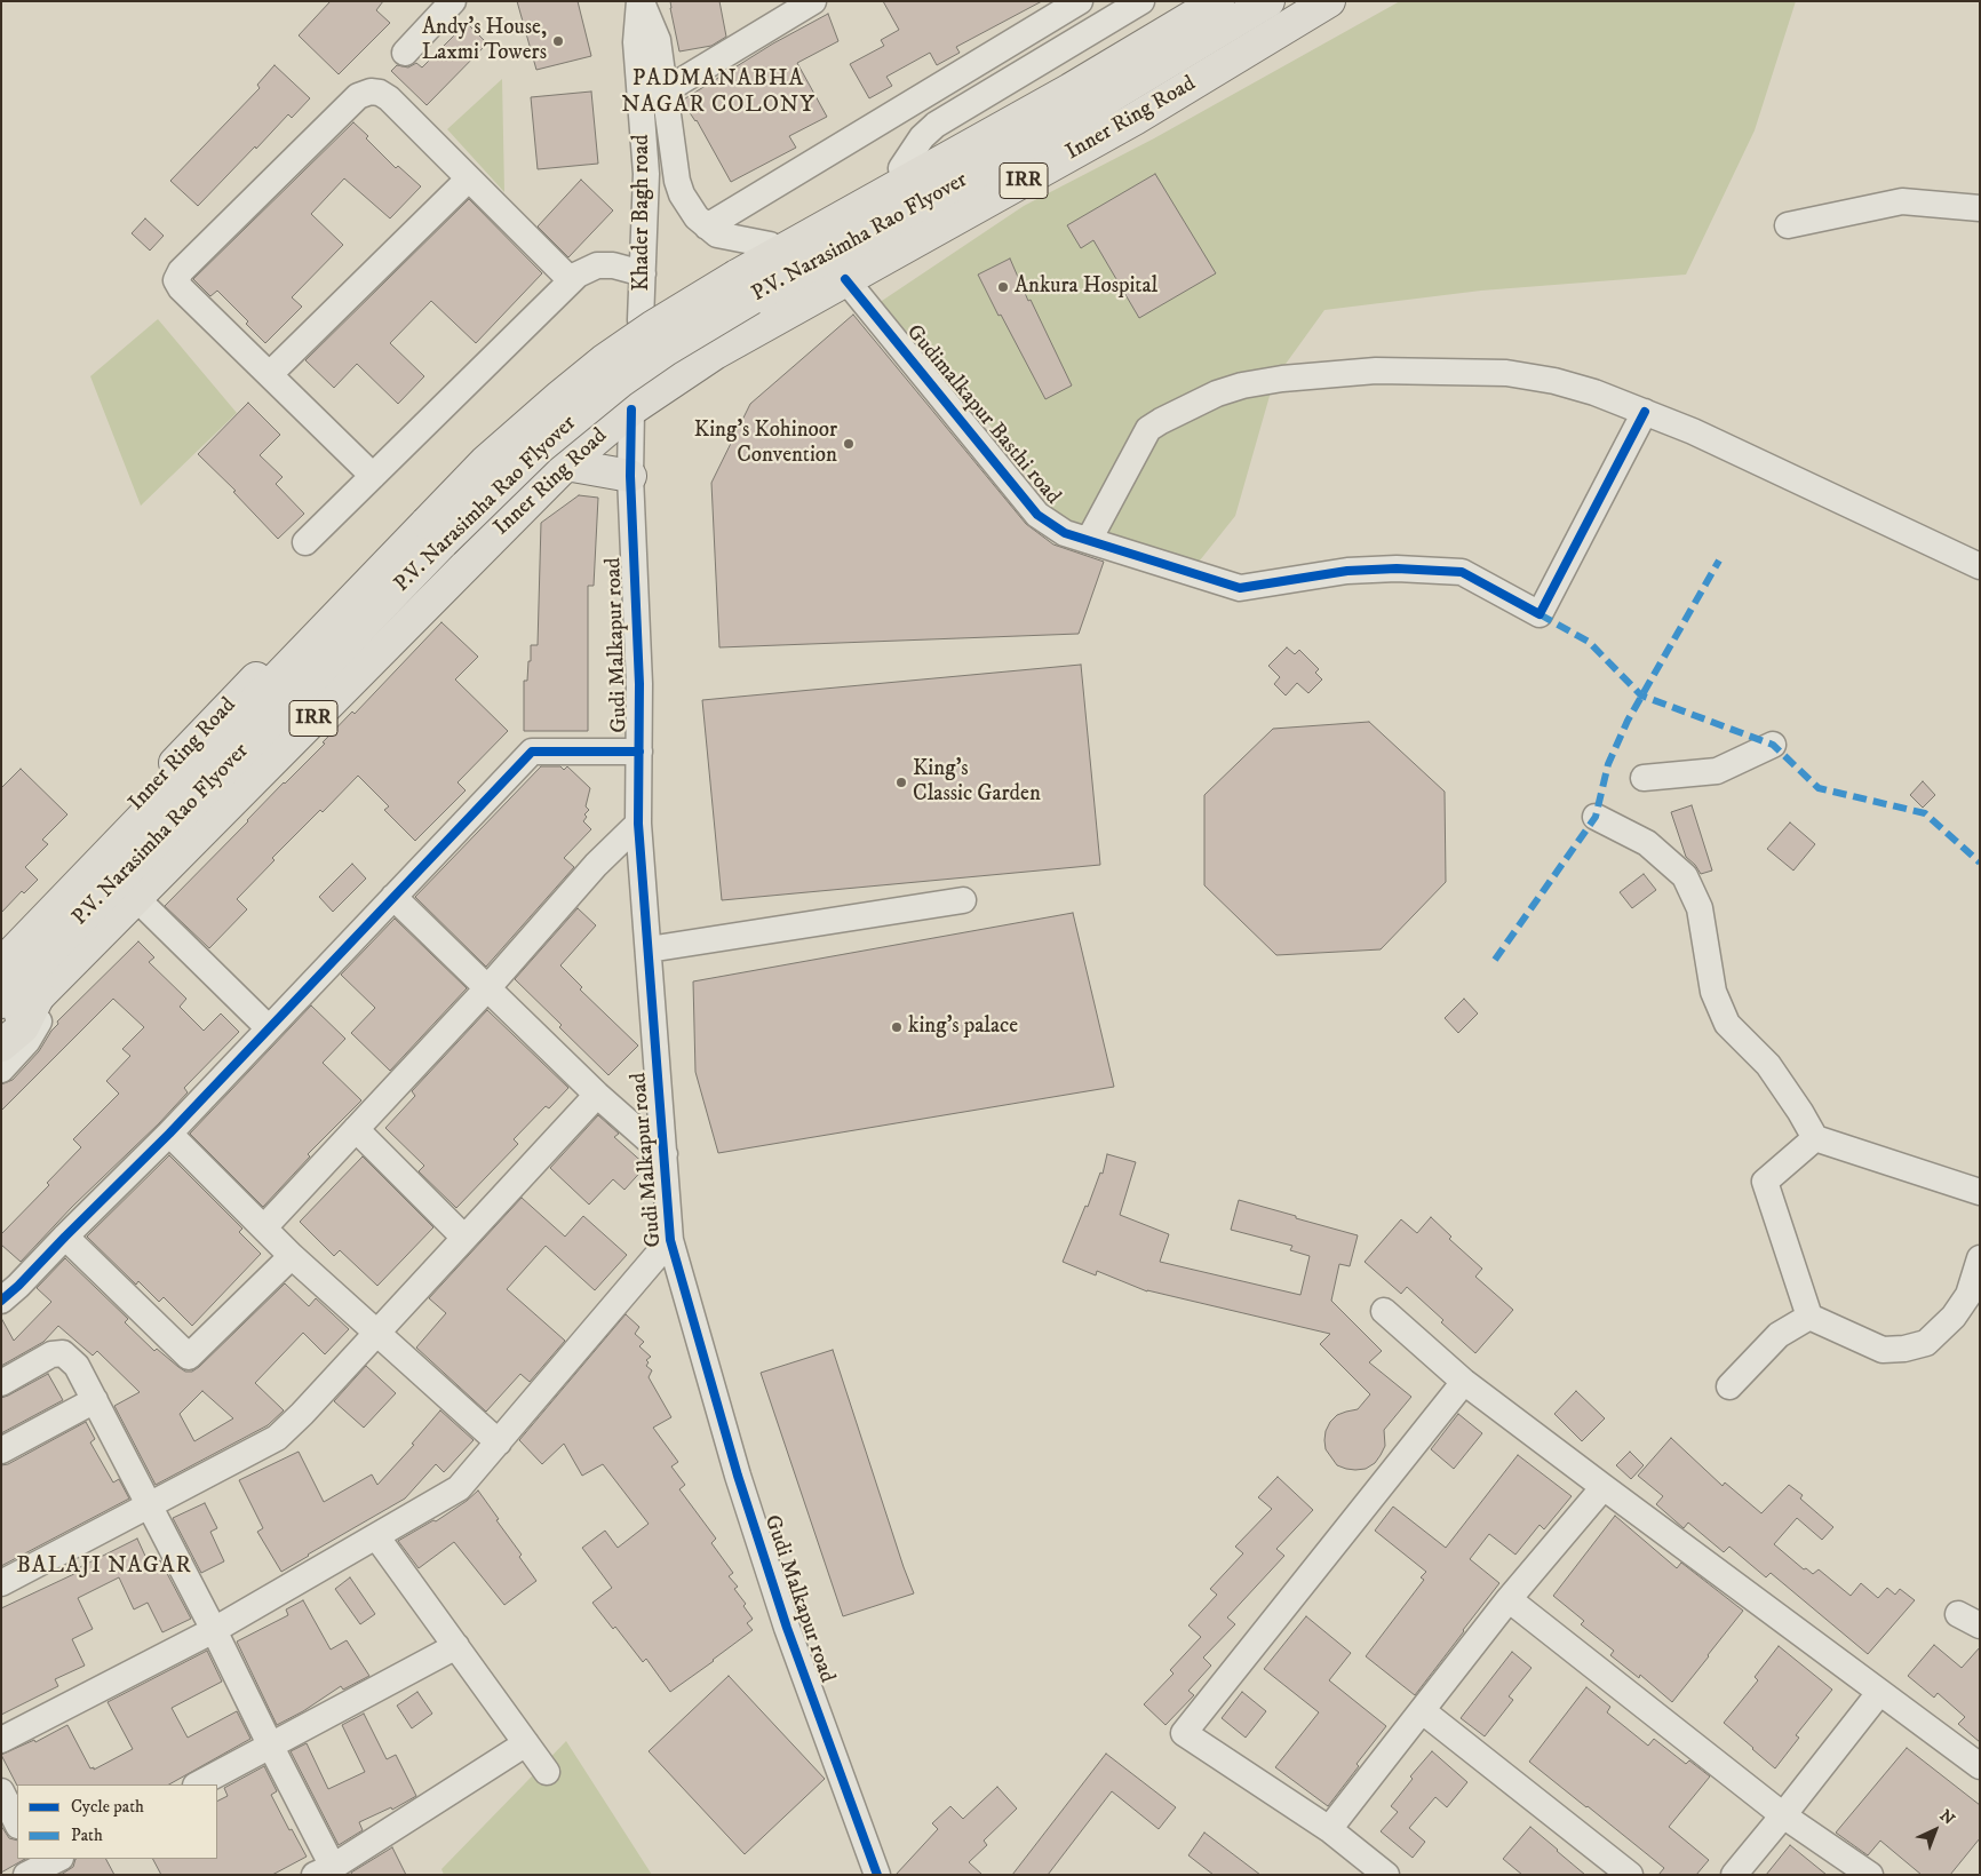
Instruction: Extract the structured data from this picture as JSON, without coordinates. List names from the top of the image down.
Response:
{
  "streets": {
    "main road": ["Inner Ring Road", "IRR", "P.V. Narasimha Rao Flyover"],
    "street": ["Khader Bagh road", "Gudimalkapur Basthi road", "Gudi Malkapur road"]
  },
  "crossings": [
    ["Inner Ring Road", "Khader Bagh road"],
    ["Inner Ring Road", "Gudimalkapur Basthi road"],
    ["Inner Ring Road", "Gudi Malkapur road"]
  ],
  "districts": ["PADMANABHA NAGAR COLONY", "BALAJI NAGAR"],
  "places": [
    "Andy's House, Laxmi Towers",
    "Ankura Hospital",
    "King's Kohinoor Convention",
    "King's Classic Garden",
    "king's palace"
  ],
  "legend": ["Cycle path", "Path"],
  "north": "top right"
}
